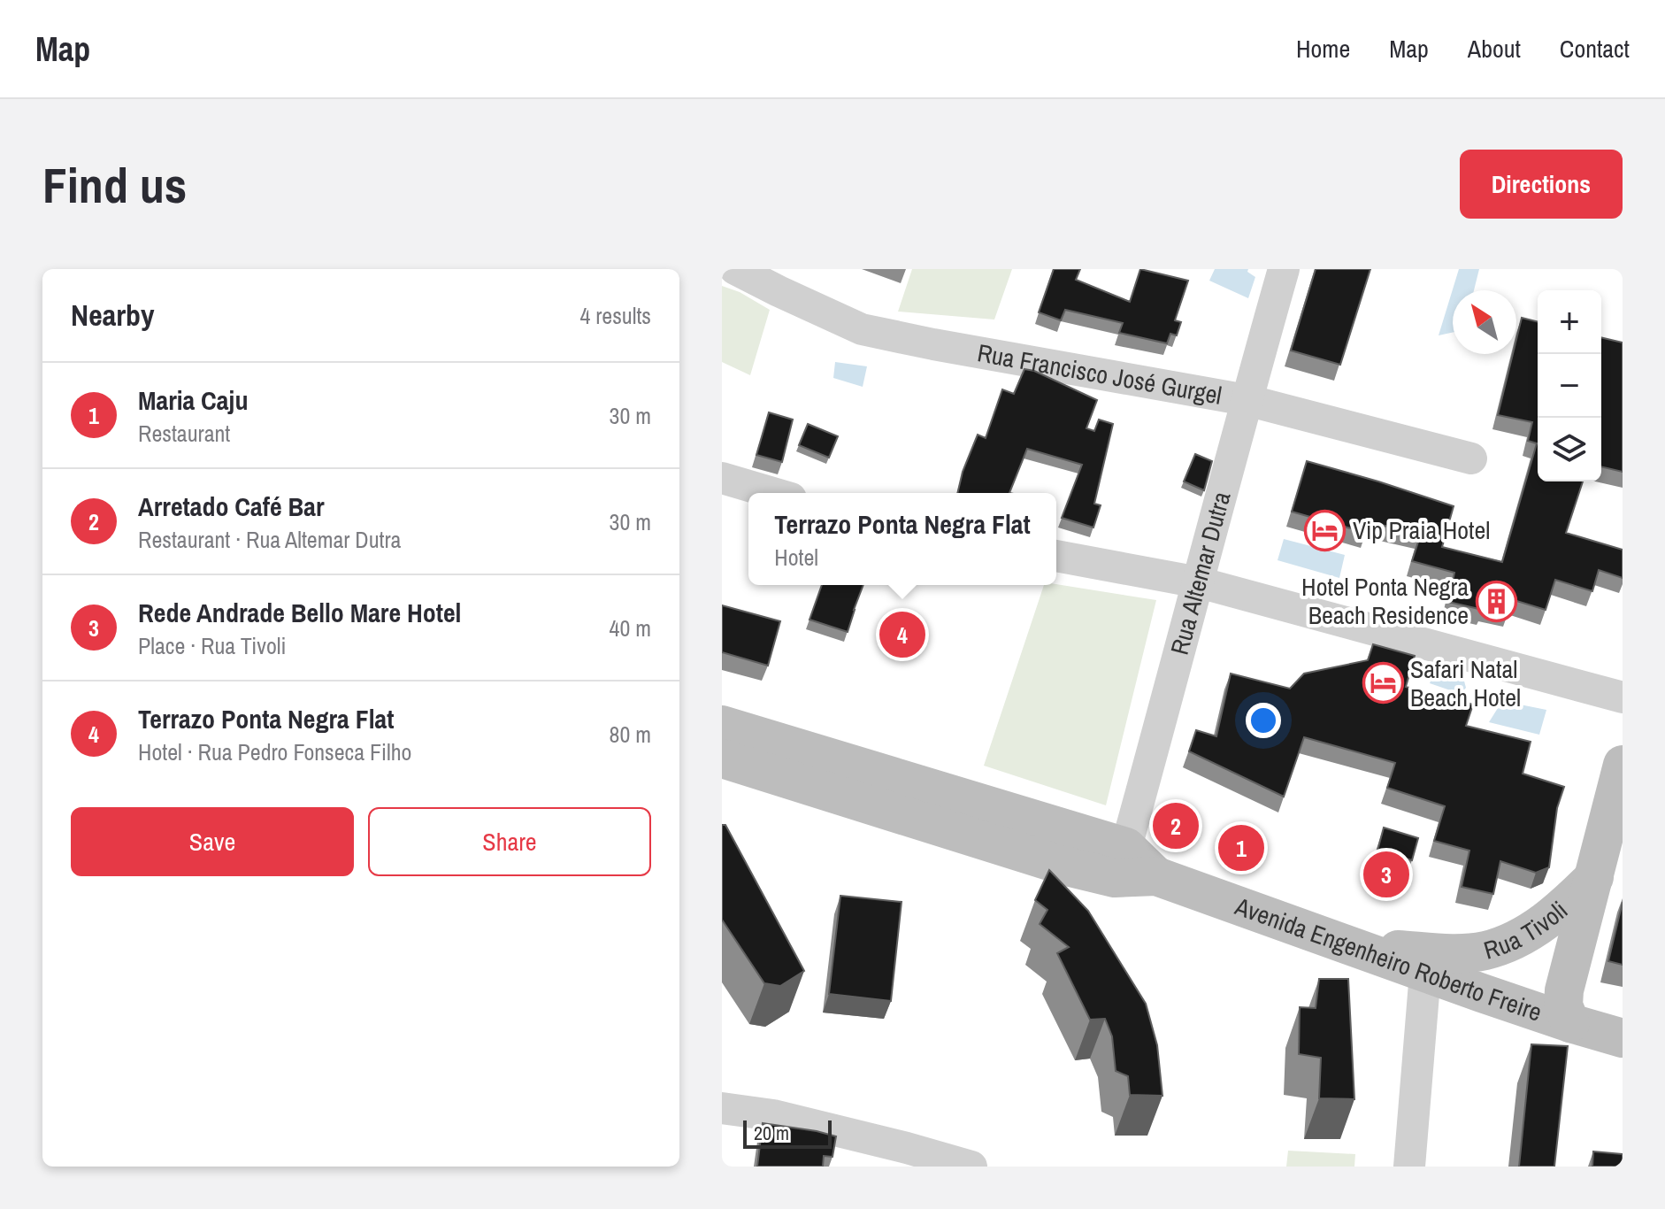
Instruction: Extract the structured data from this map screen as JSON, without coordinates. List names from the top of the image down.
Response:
{
  "streets": {
    "main road": ["Rua Tivoli", "Avenida Engenheiro Roberto Freire"],
    "street": ["Rua Francisco José Gurgel", "Rua Altemar Dutra"]
  },
  "crossings": [
    ["Rua Francisco José Gurgel", "Rua Altemar Dutra"],
    ["Rua Altemar Dutra", "Avenida Engenheiro Roberto Freire"],
    ["Rua Tivoli", "Avenida Engenheiro Roberto Freire"]
  ],
  "places": {
    "hotel": ["Vip Praia Hotel", "Safari Natal Beach Hotel"],
    "building": ["Hotel Ponta Negra Beach Residence"]
  },
  "scale_bar": "20 m",
  "north": "top left",
  "page": {
    "header": "Map",
    "nav": [
      "Home",
      "Map",
      "About",
      "Contact"
    ],
    "buttons": [
      "Directions",
      ["Save", "Share"]
    ],
    "title": "Find us",
    "heading": ["Nearby", "4 results"],
    "map_buttons": ["+", "−"],
    "list": [
      {
        "mark": "1",
        "name": "Maria Caju",
        "note": "Restaurant",
        "value": "30 m"
      },
      {
        "mark": "2",
        "name": "Arretado Café Bar",
        "note": "Restaurant · Rua Altemar Dutra",
        "value": "30 m"
      },
      {
        "mark": "3",
        "name": "Rede Andrade Bello Mare Hotel",
        "note": "Place · Rua Tivoli",
        "value": "40 m"
      },
      {
        "mark": "4",
        "name": "Terrazo Ponta Negra Flat",
        "note": "Hotel · Rua Pedro Fonseca Filho",
        "value": "80 m"
      }
    ],
    "popup": ["Terrazo Ponta Negra Flat", "Hotel"],
    "pins": [
      "4",
      "2",
      "1",
      "3"
    ],
    "scale": "20 m"
  }
}
